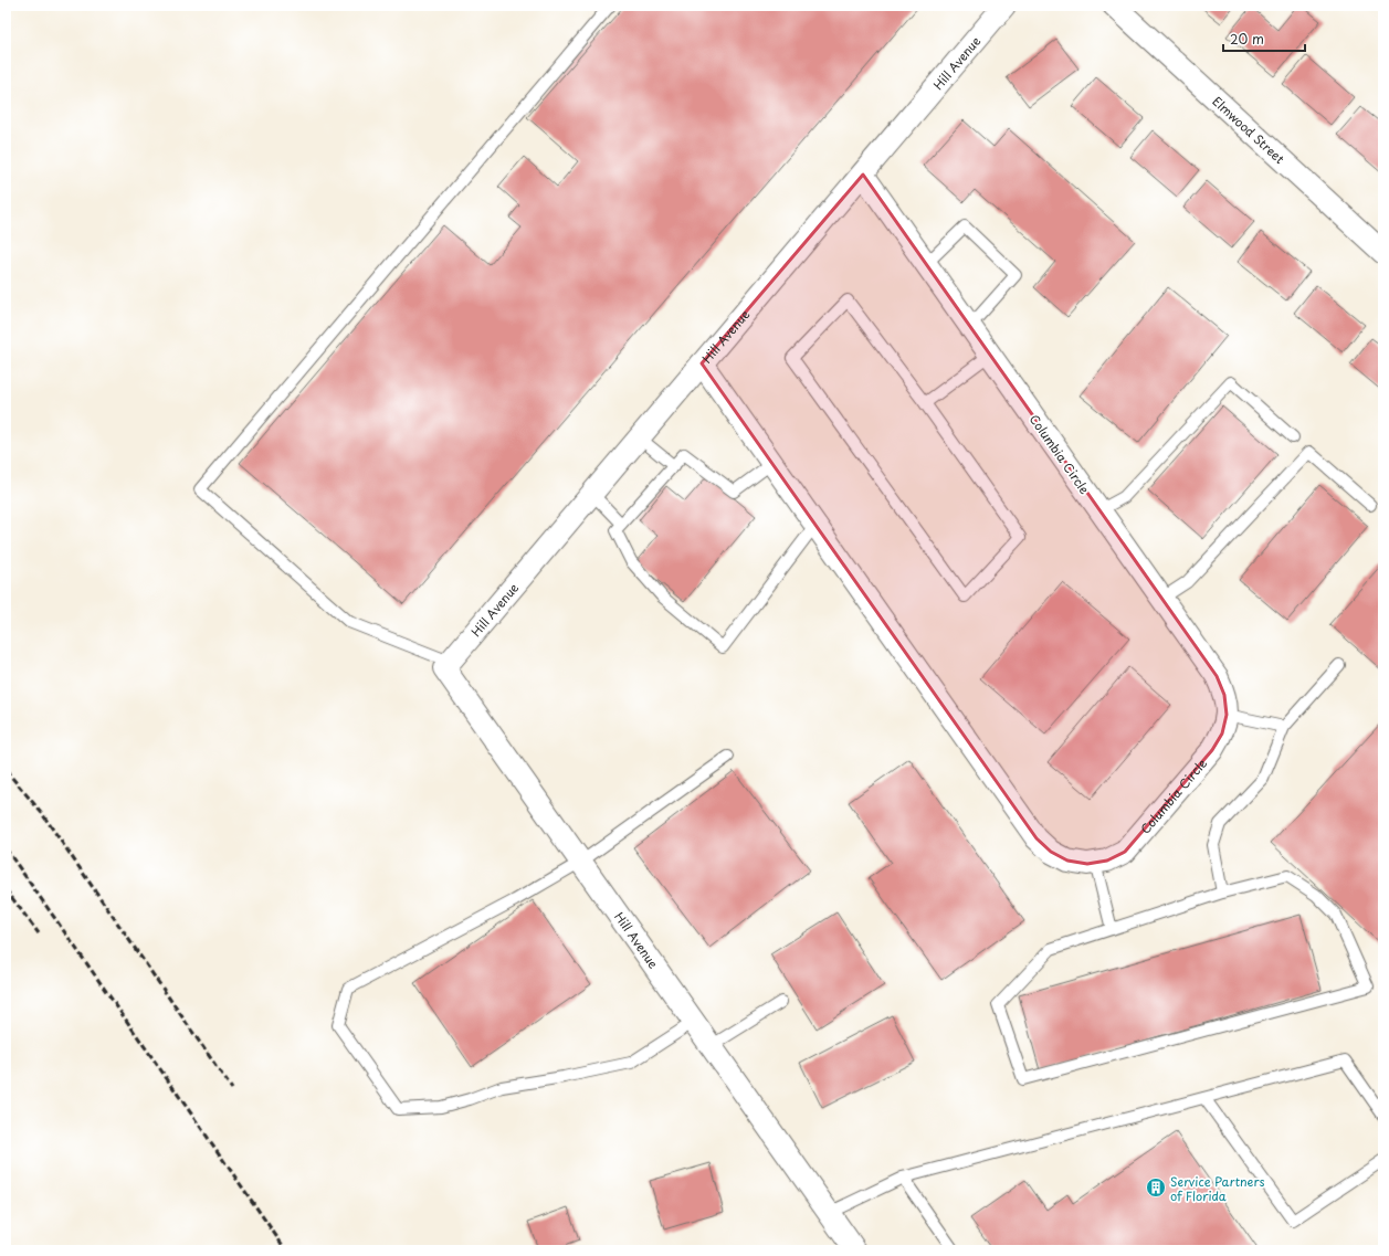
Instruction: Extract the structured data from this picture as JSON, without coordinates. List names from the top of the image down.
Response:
{
  "streets": {
    "street": ["Hill Avenue", "Elmwood Street", "Columbia Circle"]
  },
  "crossings": [
    ["Hill Avenue", "Columbia Circle"]
  ],
  "places": {
    "building": ["Service Partners of Florida"]
  },
  "scale_bar": "20 m"
}
